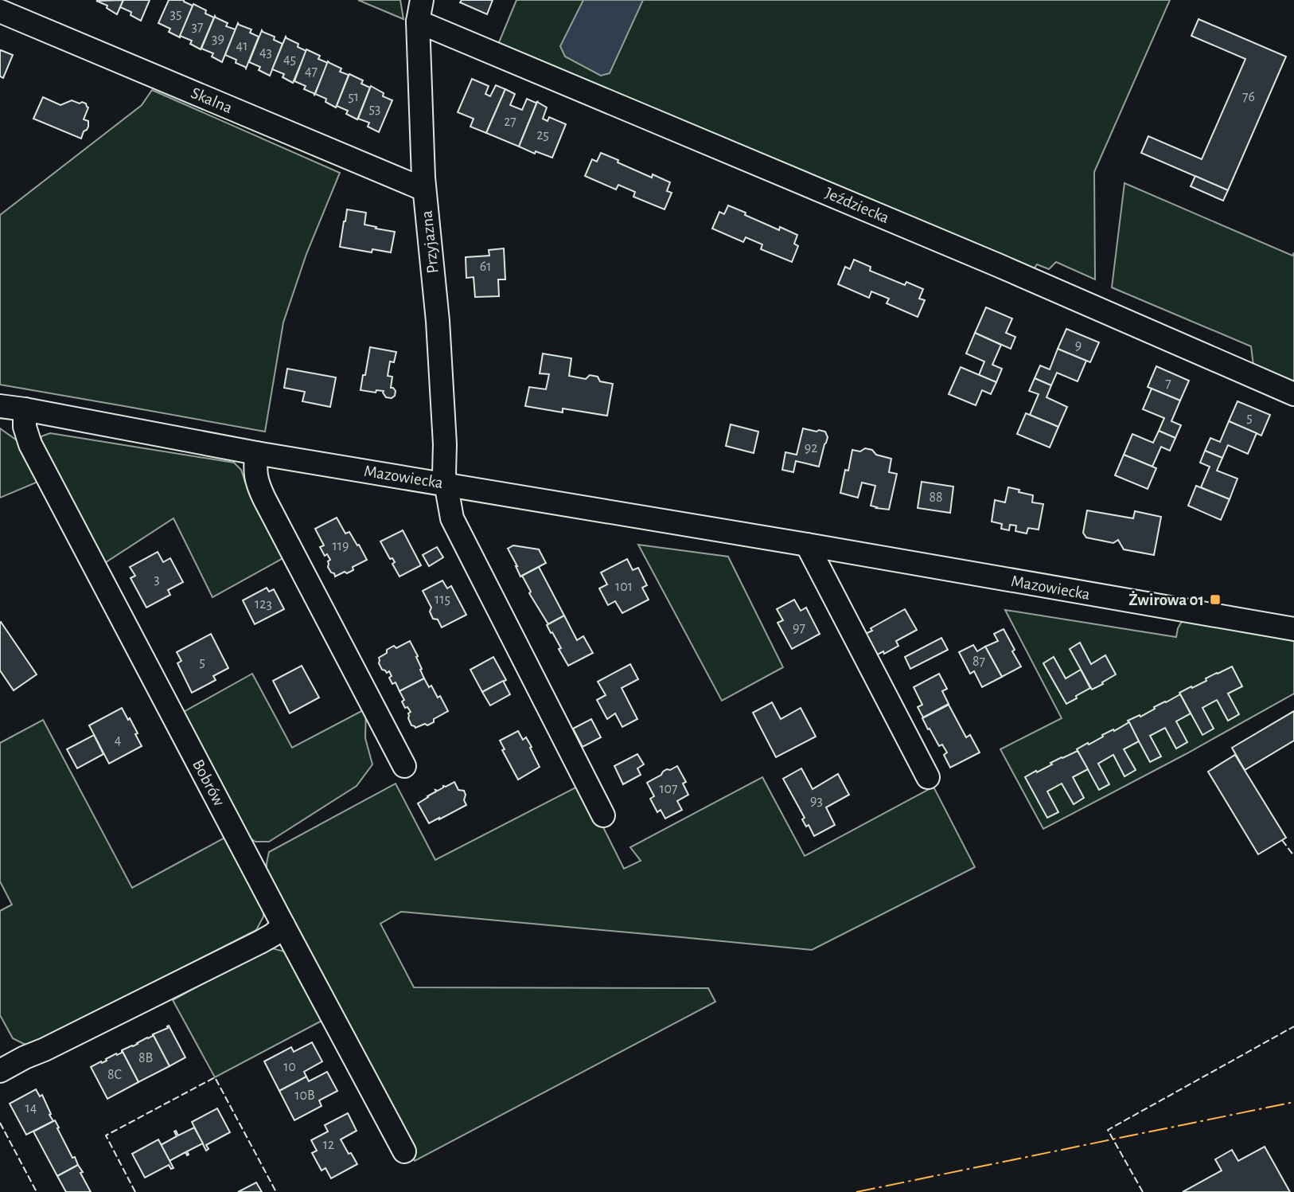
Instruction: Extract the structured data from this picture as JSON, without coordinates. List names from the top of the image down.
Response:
{
  "streets": {
    "street": [
      "Skalna",
      "Jeździecka",
      "Przyjazna",
      "Mazowiecka",
      "Bobrów"
    ]
  },
  "crossings": [
    ["Skalna", "Przyjazna"],
    ["Jeździecka", "Przyjazna"],
    ["Przyjazna", "Mazowiecka"],
    ["Mazowiecka", "Bobrów"]
  ],
  "places": {
    "transit": ["Żwirowa 01"]
  },
  "house_numbers": [
    "35",
    "37",
    "39",
    "41",
    "43",
    "45",
    "47",
    "51",
    "76",
    "53",
    "27",
    "25",
    "61",
    "9",
    "7",
    "5",
    "92",
    "88",
    "119",
    "3",
    "101",
    "115",
    "123",
    "97",
    "87",
    "5",
    "4",
    "107",
    "93",
    "8B",
    "10",
    "8C",
    "10B",
    "14",
    "12"
  ]
}
